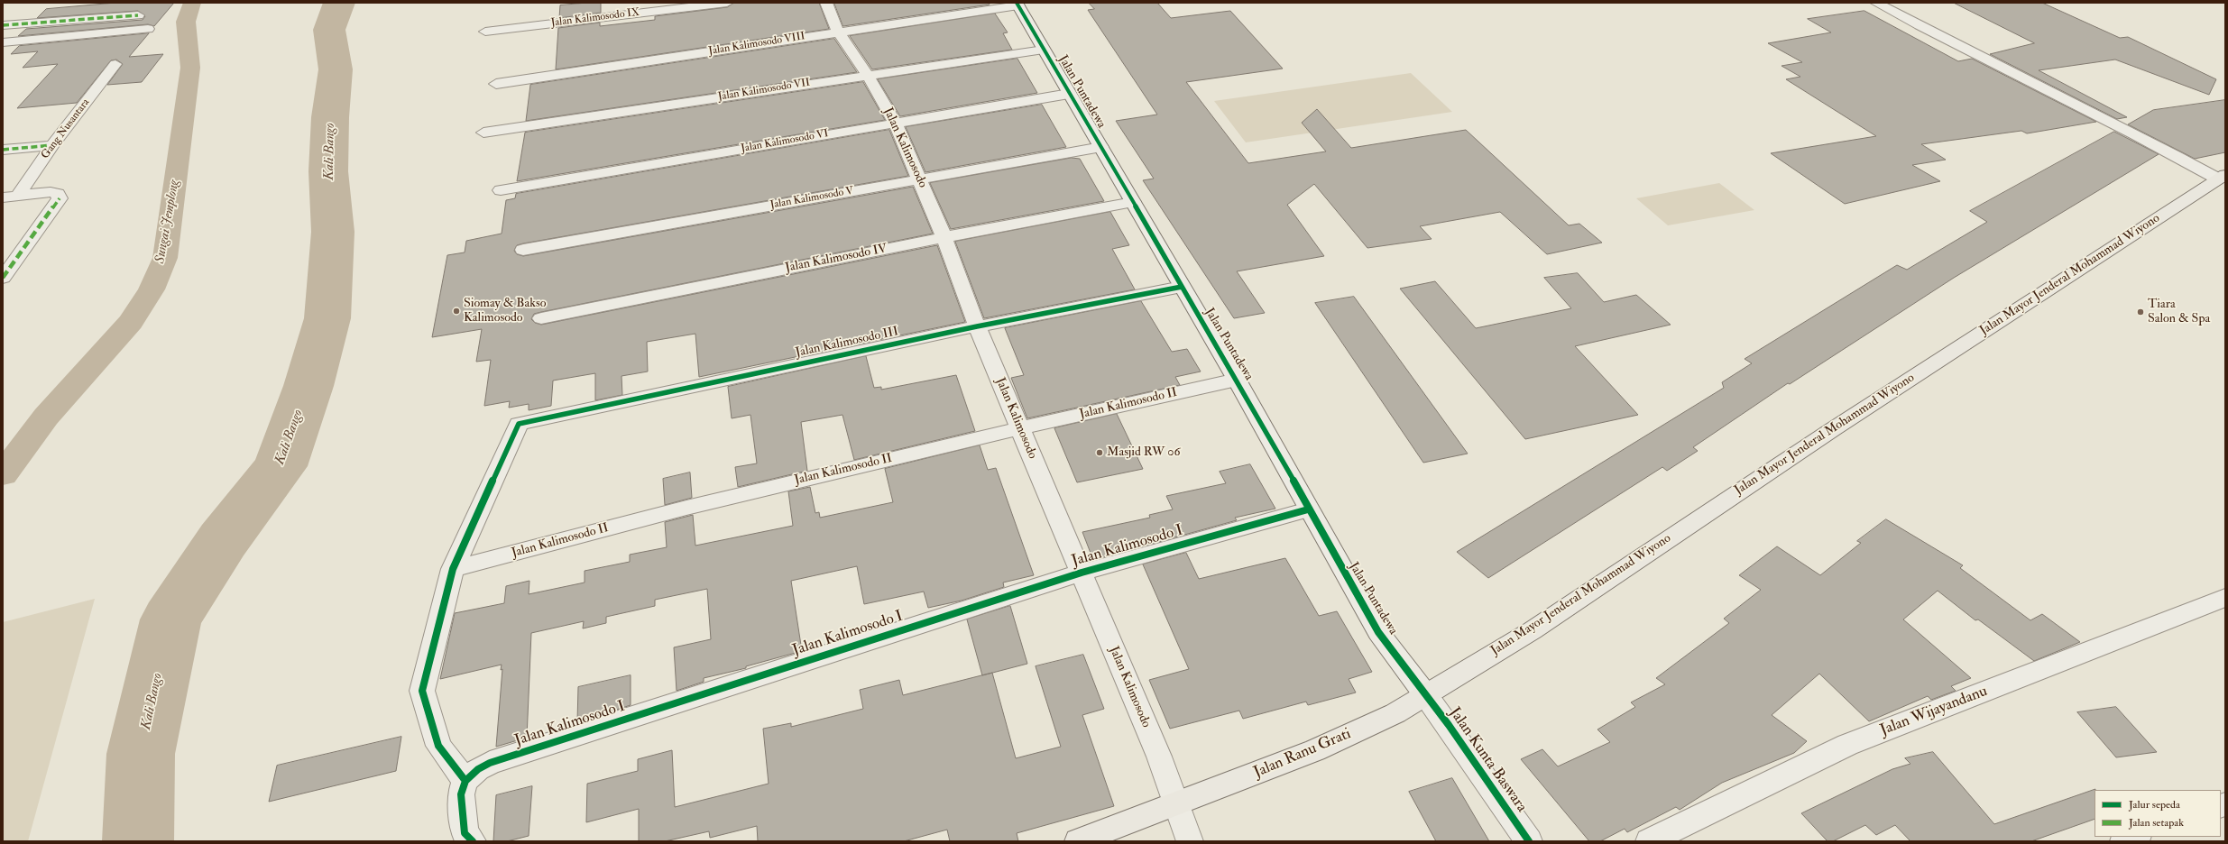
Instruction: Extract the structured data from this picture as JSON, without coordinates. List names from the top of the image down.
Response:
{
  "streets": {
    "main road": ["Jalan Mayor Jenderal Mohammad Wiyono", "Jalan Ranu Grati"],
    "street": [
      "Jalan Kalimosodo IX",
      "Jalan Kalimosodo VIII",
      "Jalan Kalimosodo VII",
      "Jalan Puntadewa",
      "Gang Nusantara",
      "Jalan Kalimosodo VI",
      "Jalan Kalimosodo",
      "Jalan Kalimosodo V",
      "Jalan Kalimosodo IV",
      "Jalan Kalimosodo III",
      "Jalan Kalimosodo II",
      "Jalan Kalimosodo I",
      "Jalan Wijayandanu",
      "Jalan Kunta Baswara"
    ]
  },
  "crossings": [
    ["Jalan Kalimosodo VIII", "Jalan Puntadewa"],
    ["Jalan Kalimosodo VIII", "Jalan Kalimosodo"],
    ["Jalan Kalimosodo VII", "Jalan Puntadewa"],
    ["Jalan Kalimosodo VII", "Jalan Kalimosodo"],
    ["Jalan Puntadewa", "Jalan Kalimosodo VI"],
    ["Jalan Puntadewa", "Jalan Kalimosodo V"],
    ["Jalan Puntadewa", "Jalan Kalimosodo IV"],
    ["Jalan Puntadewa", "Jalan Mayor Jenderal Mohammad Wiyono"],
    ["Jalan Puntadewa", "Jalan Kalimosodo III"],
    ["Jalan Puntadewa", "Jalan Kalimosodo II"],
    ["Jalan Puntadewa", "Jalan Kalimosodo I"],
    ["Jalan Puntadewa", "Jalan Ranu Grati"],
    ["Jalan Puntadewa", "Jalan Kunta Baswara"],
    ["Jalan Kalimosodo VI", "Jalan Kalimosodo"],
    ["Jalan Kalimosodo", "Jalan Kalimosodo V"],
    ["Jalan Kalimosodo", "Jalan Kalimosodo IV"],
    ["Jalan Kalimosodo", "Jalan Kalimosodo III"],
    ["Jalan Kalimosodo", "Jalan Kalimosodo II"],
    ["Jalan Kalimosodo", "Jalan Kalimosodo I"],
    ["Jalan Kalimosodo", "Jalan Ranu Grati"],
    ["Jalan Mayor Jenderal Mohammad Wiyono", "Jalan Ranu Grati"],
    ["Jalan Mayor Jenderal Mohammad Wiyono", "Jalan Kunta Baswara"],
    ["Jalan Kalimosodo III", "Jalan Kalimosodo II"],
    ["Jalan Ranu Grati", "Jalan Kunta Baswara"]
  ],
  "water": ["Kali Bango", "Sungai Jemplong"],
  "places": ["Siomay & Bakso Kalimosodo", "Tiara Salon & Spa", "Masjid RW 06"],
  "legend": ["Jalur sepeda", "Jalan setapak"]
}
